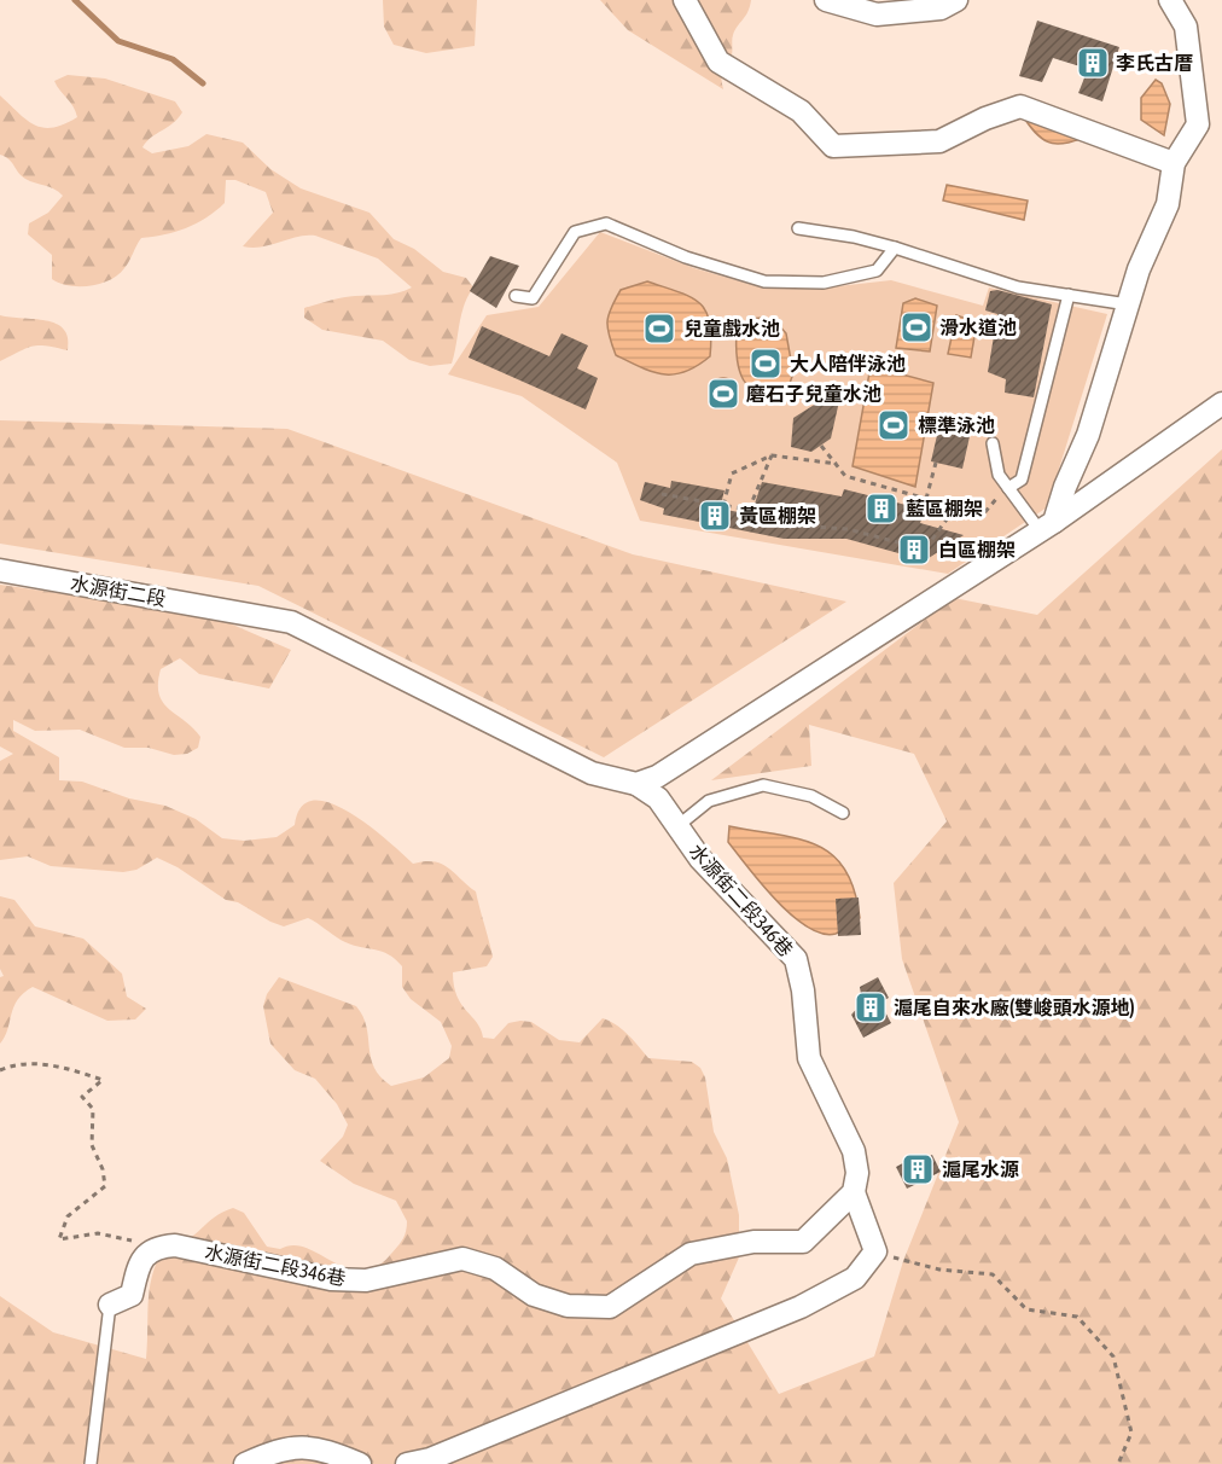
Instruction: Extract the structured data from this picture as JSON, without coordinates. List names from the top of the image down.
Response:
{
  "streets": {
    "street": ["水源街二段", "水源街二段346巷"]
  },
  "crossings": [
    ["水源街二段", "水源街二段346巷"]
  ],
  "places": {
    "building": [
      "李氏古厝",
      "藍區棚架",
      "黃區棚架",
      "白區棚架",
      "滬尾自來水廠(雙峻頭水源地)",
      "滬尾水源"
    ],
    "sports": [
      "滑水道池",
      "兒童戲水池",
      "大人陪伴泳池",
      "磨石子兒童水池",
      "標準泳池"
    ]
  }
}
